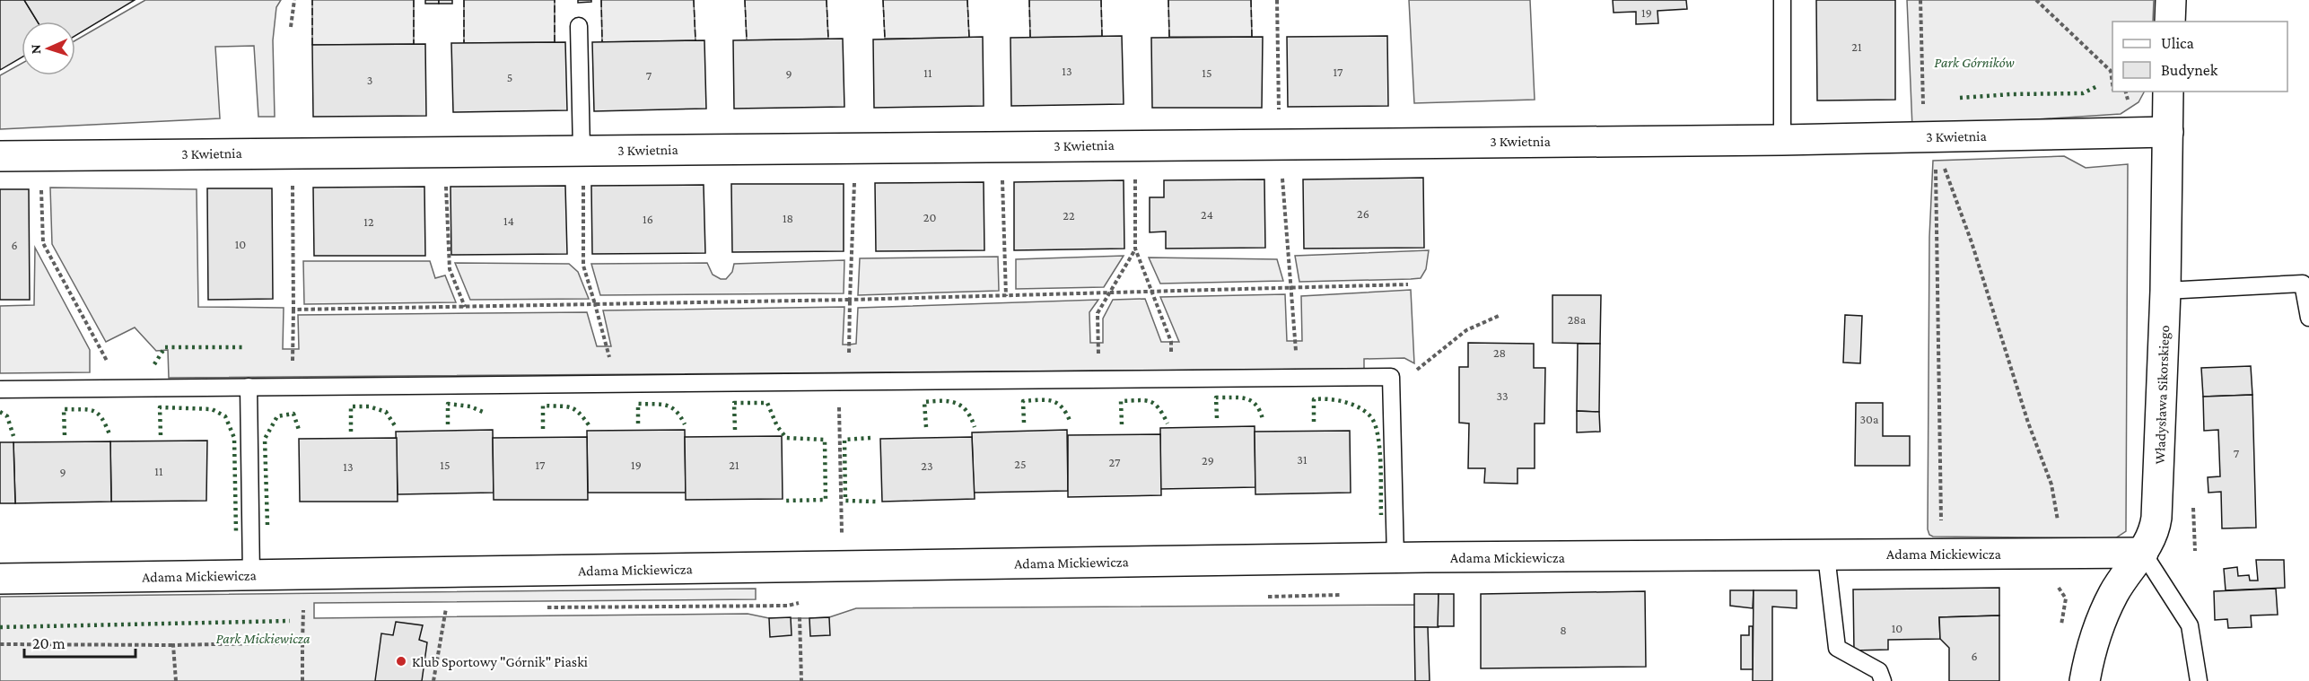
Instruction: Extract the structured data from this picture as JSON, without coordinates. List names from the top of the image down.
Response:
{
  "streets": {
    "street": ["3 Kwietnia", "Władysława Sikorskiego", "Adama Mickiewicza"]
  },
  "crossings": [
    ["3 Kwietnia", "Władysława Sikorskiego"],
    ["Władysława Sikorskiego", "Adama Mickiewicza"]
  ],
  "parks": ["Park Górników", "Park Mickiewicza"],
  "places": ["Klub Sportowy \"Górnik\" Piaski"],
  "house_numbers": [
    "19",
    "21",
    "13",
    "17",
    "11",
    "15",
    "9",
    "7",
    "5",
    "3",
    "26",
    "24",
    "22",
    "20",
    "18",
    "16",
    "14",
    "12",
    "10",
    "6",
    "28a",
    "28",
    "33",
    "30a",
    "7",
    "31",
    "29",
    "27",
    "25",
    "15",
    "17",
    "19",
    "21",
    "23",
    "13",
    "11",
    "9",
    "10",
    "8",
    "6"
  ],
  "legend": ["Ulica", "Budynek"],
  "scale_bar": "20 m",
  "north": "left"
}
